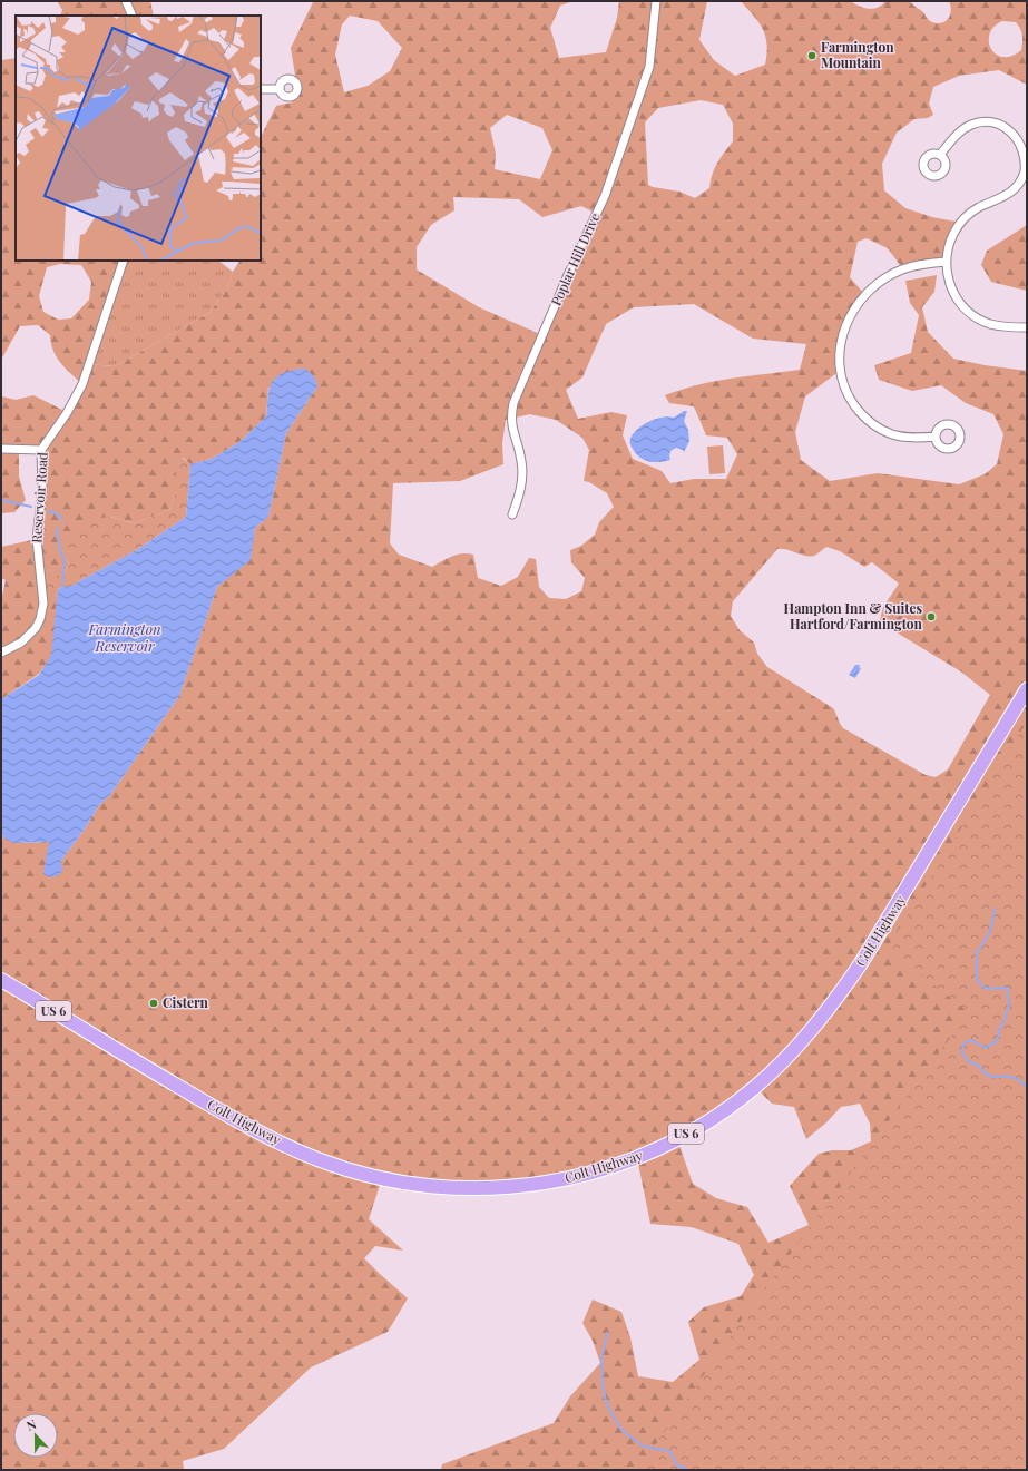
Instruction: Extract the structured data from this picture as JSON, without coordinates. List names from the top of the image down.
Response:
{
  "streets": {
    "highway": ["Colt Highway", "US 6"],
    "street": ["Poplar Hill Drive", "Reservoir Road"]
  },
  "water": ["Farmington Reservoir"],
  "places": ["Farmington Mountain", "Hampton Inn & Suites Hartford/Farmington", "Cistern"],
  "north": "top"
}
